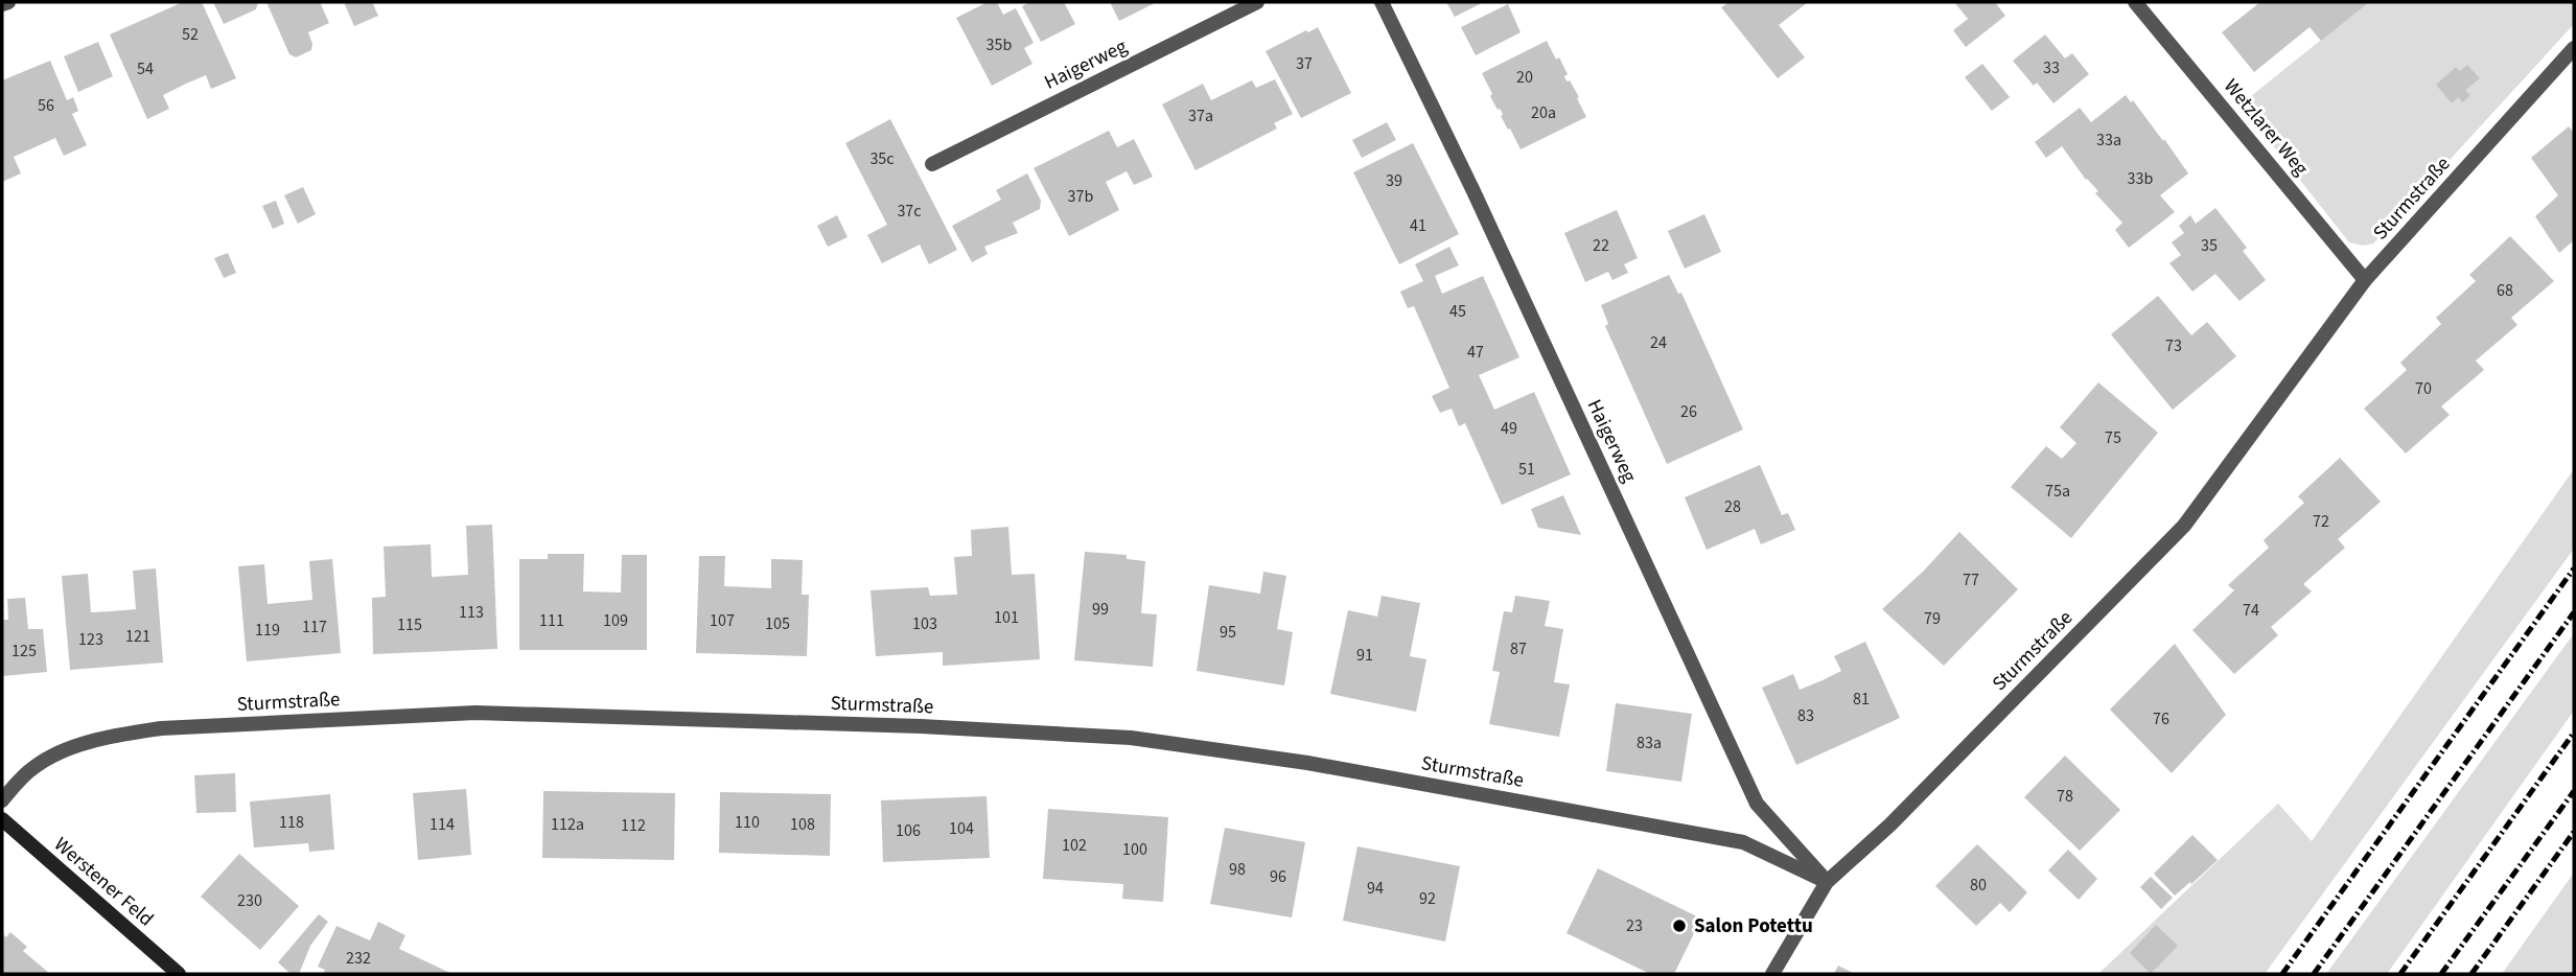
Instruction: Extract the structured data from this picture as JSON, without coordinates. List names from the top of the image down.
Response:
{
  "streets": {
    "main road": ["Werstener Feld"],
    "street": ["Haigerweg", "Wetzlarer Weg", "Sturmstraße"]
  },
  "crossings": [
    ["Haigerweg", "Sturmstraße"],
    ["Wetzlarer Weg", "Sturmstraße"]
  ],
  "places": ["Salon Potettu"],
  "house_numbers": [
    "52",
    "35b",
    "37",
    "33",
    "54",
    "20",
    "56",
    "20a",
    "37a",
    "33a",
    "35c",
    "33b",
    "39",
    "37b",
    "37c",
    "41",
    "22",
    "35",
    "68",
    "45",
    "24",
    "73",
    "47",
    "70",
    "26",
    "49",
    "75",
    "51",
    "75a",
    "28",
    "72",
    "77",
    "99",
    "74",
    "113",
    "101",
    "79",
    "111",
    "109",
    "107",
    "105",
    "103",
    "115",
    "117",
    "119",
    "95",
    "121",
    "123",
    "87",
    "125",
    "91",
    "81",
    "83",
    "76",
    "83a",
    "78",
    "118",
    "110",
    "114",
    "112a",
    "108",
    "112",
    "104",
    "106",
    "102",
    "100",
    "98",
    "96",
    "80",
    "94",
    "92",
    "230",
    "23",
    "232"
  ]
}
